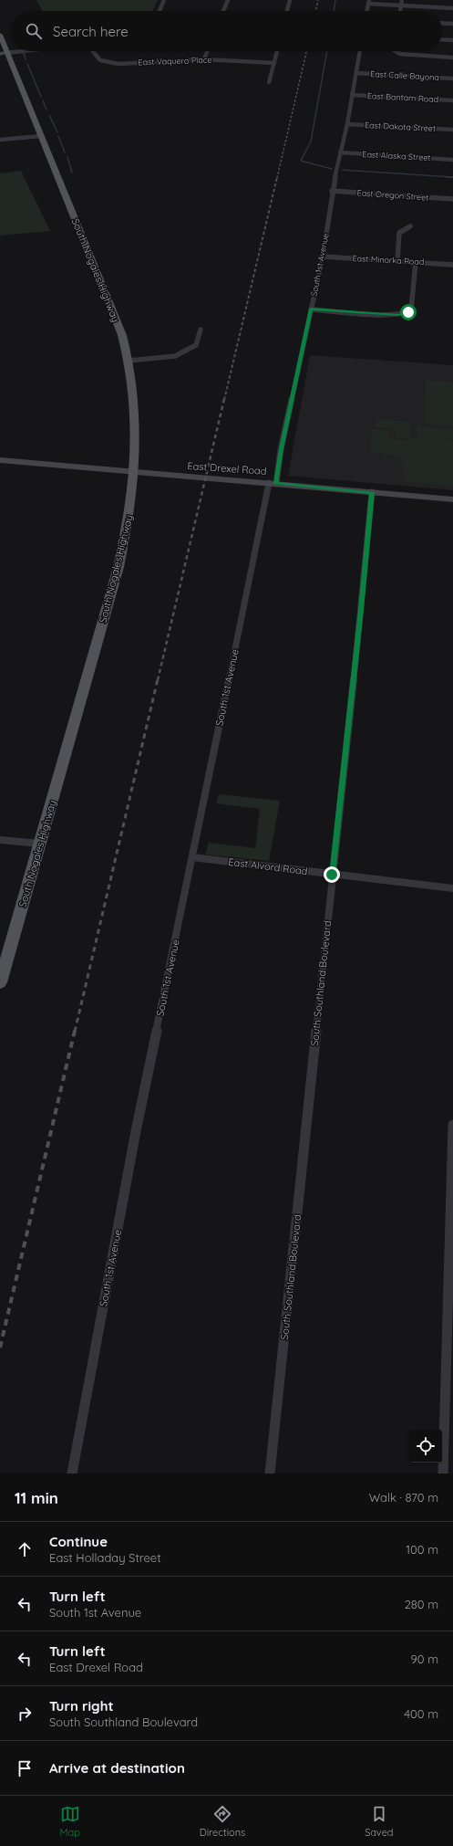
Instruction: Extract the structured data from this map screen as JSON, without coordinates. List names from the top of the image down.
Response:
{
  "streets": {
    "main road": ["South Nogales Highway"],
    "street": [
      "East Vaquero Place",
      "East Calle Bayona",
      "East Bantam Road",
      "East Dakota Street",
      "East Alaska Street",
      "East Oregon Street",
      "East Minorka Road",
      "South 1st Avenue",
      "East Drexel Road",
      "East Alvord Road",
      "South Southland Boulevard"
    ]
  },
  "crossings": [
    ["East Calle Bayona", "South 1st Avenue"],
    ["East Bantam Road", "South 1st Avenue"],
    ["East Dakota Street", "South 1st Avenue"],
    ["East Alaska Street", "South 1st Avenue"],
    ["East Oregon Street", "South 1st Avenue"],
    ["East Minorka Road", "South 1st Avenue"],
    ["South 1st Avenue", "East Drexel Road"],
    ["South 1st Avenue", "East Alvord Road"],
    ["South Nogales Highway", "East Drexel Road"],
    ["East Drexel Road", "South Southland Boulevard"],
    ["East Alvord Road", "South Southland Boulevard"]
  ],
  "page": {
    "search": "Search here",
    "heading": ["11 min", "Walk · 870 m"],
    "list": [
      ["Continue", "East Holladay Street", "100 m"],
      ["Turn left", "South 1st Avenue", "280 m"],
      ["Turn left", "East Drexel Road", "90 m"],
      ["Turn right", "South Southland Boulevard", "400 m"],
      "Arrive at destination"
    ],
    "nav": ["Map", "Directions", "Saved"]
  }
}
